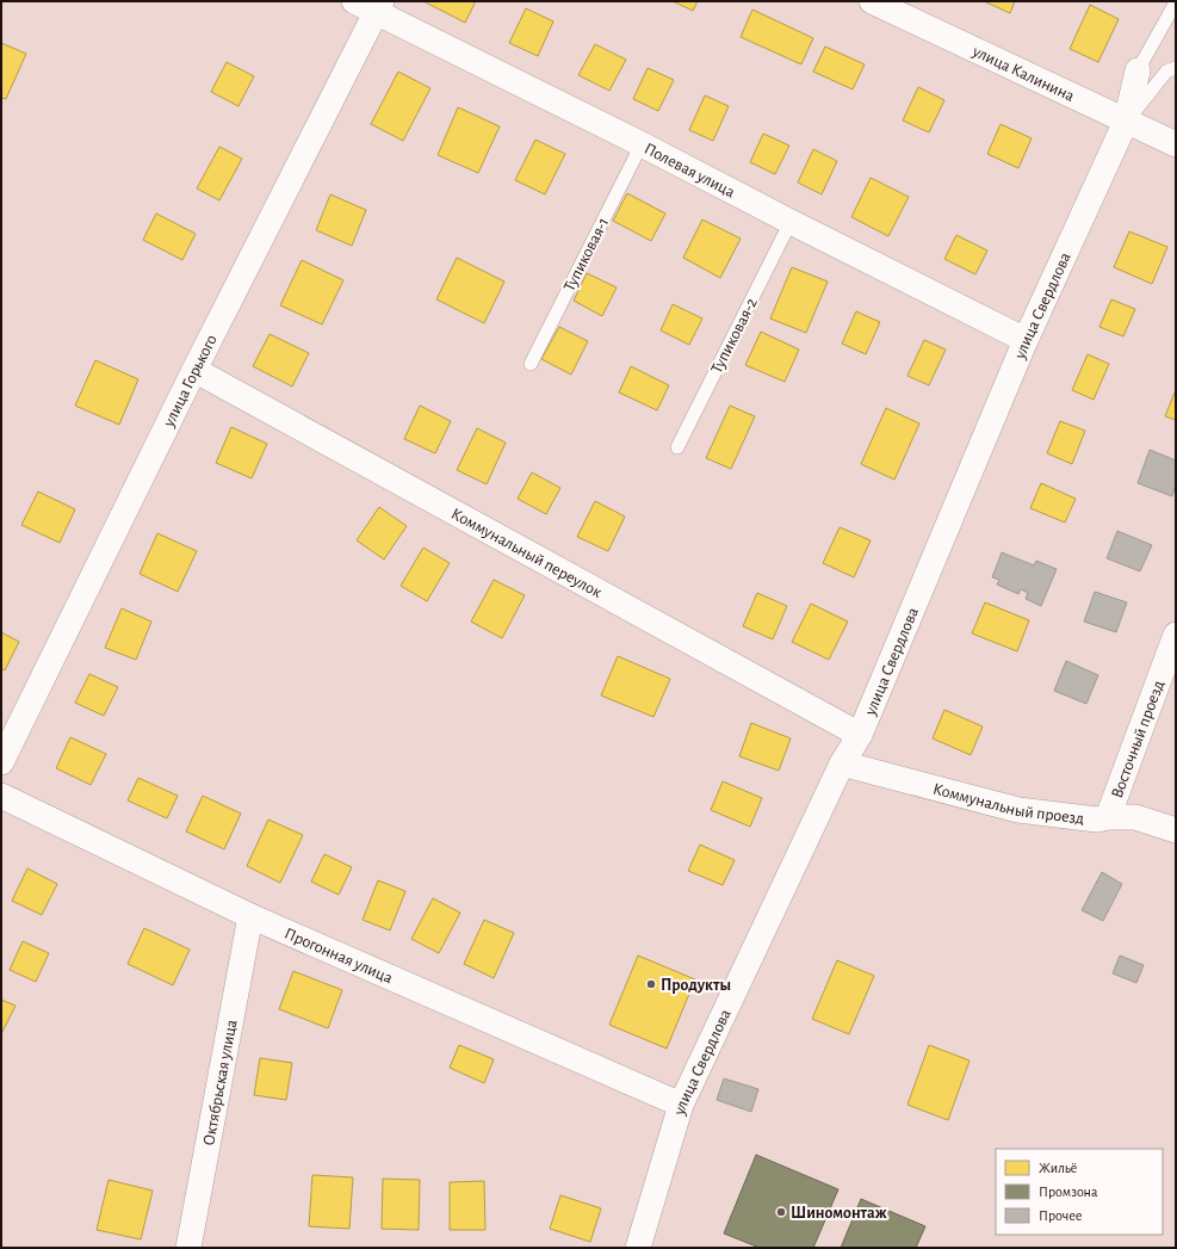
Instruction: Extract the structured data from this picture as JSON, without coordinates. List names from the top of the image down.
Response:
{
  "streets": {
    "street": [
      "улица Калинина",
      "Полевая улица",
      "улица Свердлова",
      "улица Горького",
      "Коммунальный переулок",
      "Восточный проезд",
      "Коммунальный проезд",
      "Прогонная улица",
      "Октябрьская улица"
    ],
    "lane": ["Тупиковая-1", "Тупиковая-2"]
  },
  "crossings": [
    ["улица Калинина", "улица Свердлова"],
    ["Полевая улица", "Тупиковая-1"],
    ["Полевая улица", "улица Свердлова"],
    ["Полевая улица", "Тупиковая-2"],
    ["Полевая улица", "улица Горького"],
    ["улица Свердлова", "Коммунальный переулок"],
    ["улица Свердлова", "Коммунальный проезд"],
    ["улица Свердлова", "Прогонная улица"],
    ["улица Горького", "Коммунальный переулок"],
    ["Восточный проезд", "Коммунальный проезд"],
    ["Прогонная улица", "Октябрьская улица"]
  ],
  "places": ["Продукты", "Шиномонтаж"],
  "legend": ["Жильё", "Промзона", "Прочее"]
}
